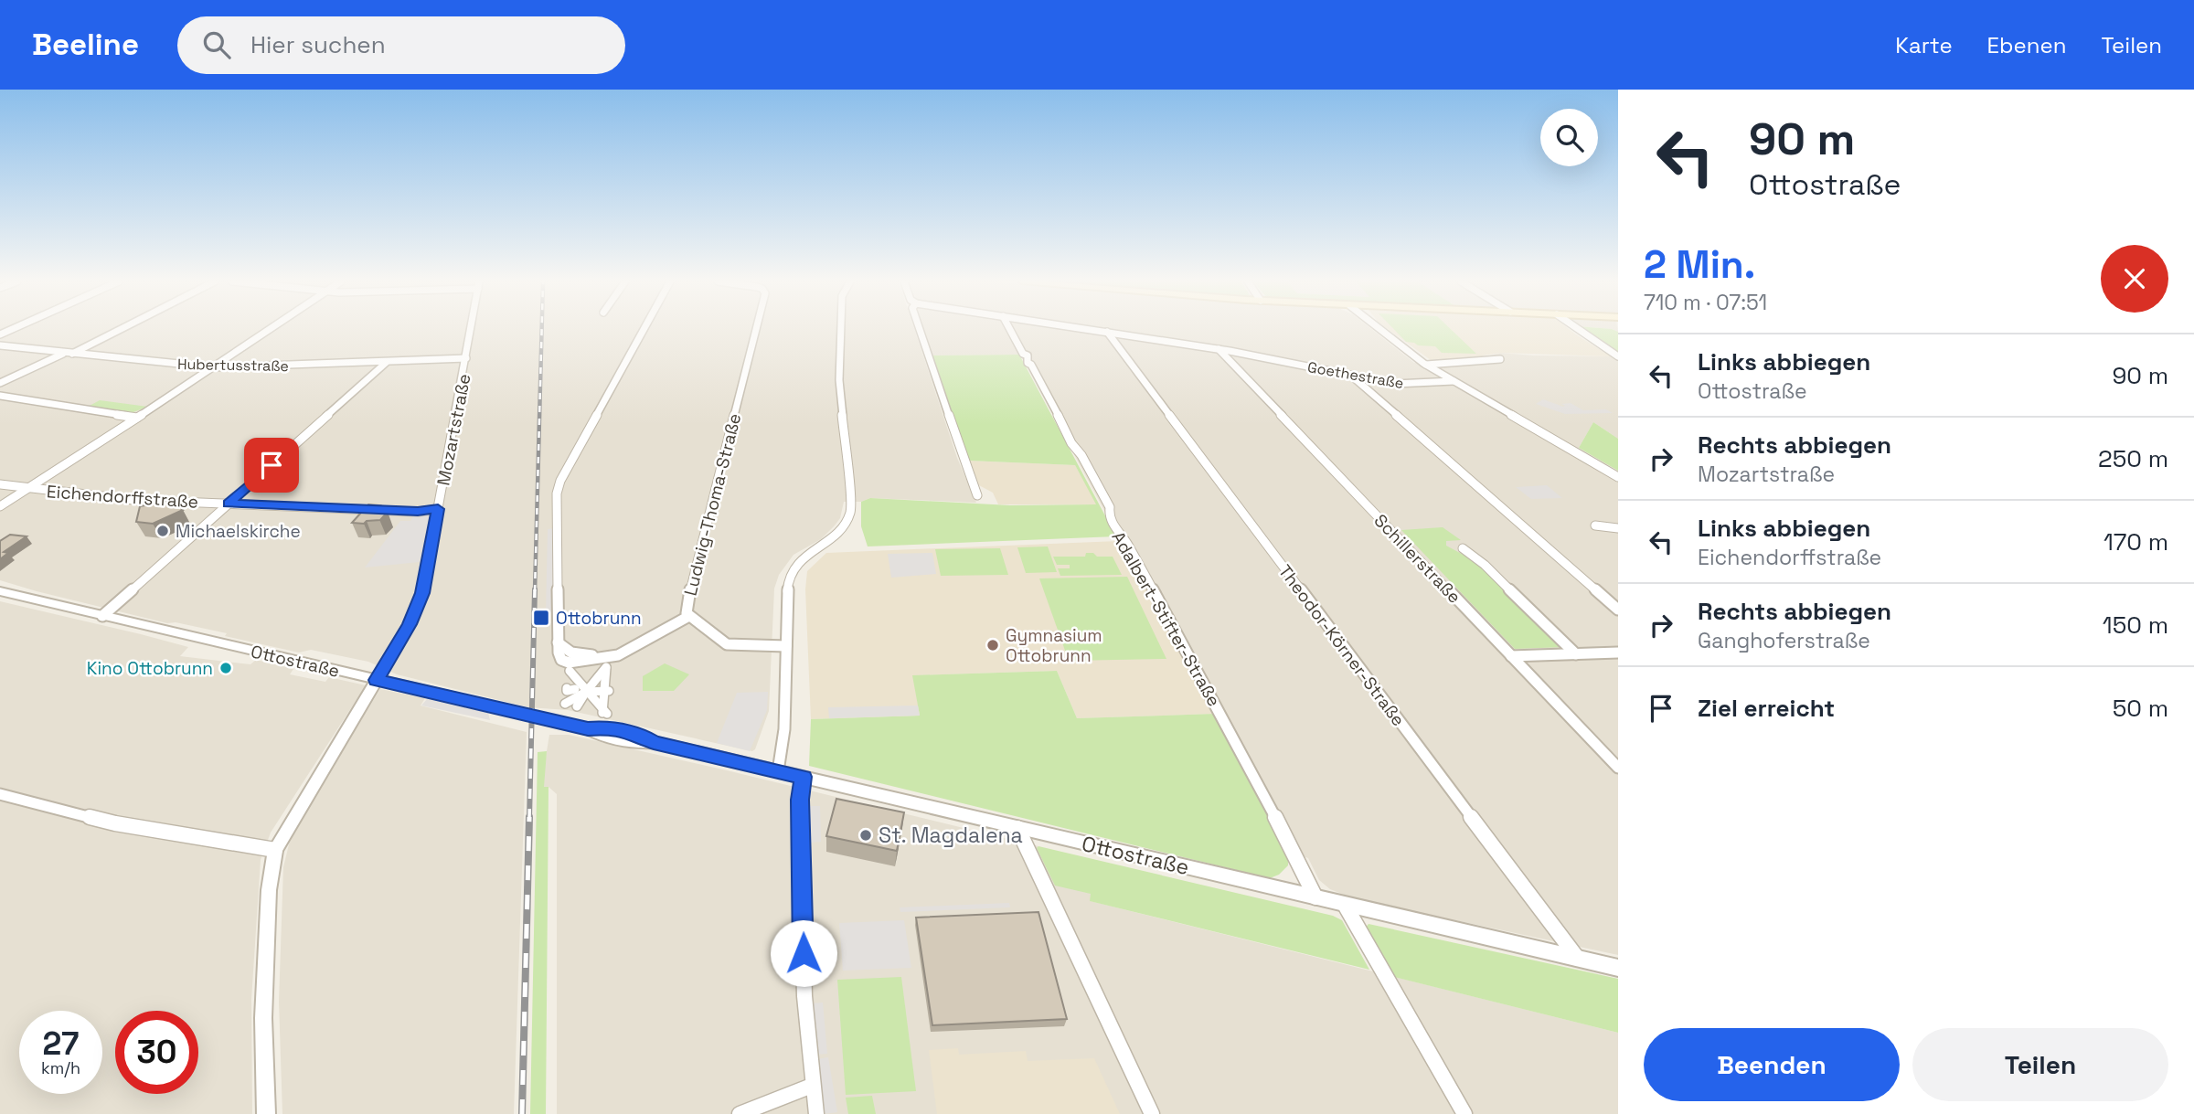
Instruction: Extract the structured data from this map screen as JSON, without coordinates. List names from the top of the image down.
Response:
{
  "streets": {
    "street": [
      "Hubertusstraße",
      "Goethestraße",
      "Mozartstraße",
      "Eichendorffstraße",
      "Ludwig-Thoma-Straße",
      "Schillerstraße",
      "Adalbert-Stifter-Straße",
      "Theodor-Körner-Straße",
      "Ottostraße"
    ]
  },
  "crossings": [
    ["Hubertusstraße", "Mozartstraße"],
    ["Goethestraße", "Schillerstraße"],
    ["Goethestraße", "Theodor-Körner-Straße"],
    ["Mozartstraße", "Eichendorffstraße"],
    ["Mozartstraße", "Ottostraße"],
    ["Adalbert-Stifter-Straße", "Ottostraße"],
    ["Theodor-Körner-Straße", "Ottostraße"]
  ],
  "places": {
    "other": [
      "Michaelskirche",
      "Gymnasium Ottobrunn",
      "Kino Ottobrunn",
      "St. Magdalena"
    ],
    "transit": ["Ottobrunn"]
  },
  "page": {
    "header": "Beeline",
    "search": "Hier suchen",
    "nav": ["Karte", "Ebenen", "Teilen"],
    "turn": ["90 m", "Ottostraße"],
    "heading": ["2 Min.", "710 m · 07:51"],
    "list": [
      {
        "name": "Links abbiegen",
        "note": "Ottostraße",
        "value": "90 m"
      },
      {
        "name": "Rechts abbiegen",
        "note": "Mozartstraße",
        "value": "250 m"
      },
      {
        "name": "Links abbiegen",
        "note": "Eichendorffstraße",
        "value": "170 m"
      },
      {
        "name": "Rechts abbiegen",
        "note": "Ganghoferstraße",
        "value": "150 m"
      },
      {
        "name": "Ziel erreicht",
        "value": "50 m"
      }
    ],
    "speed": "27 km/h",
    "limit": "30",
    "buttons": ["Beenden", "Teilen"]
  }
}
